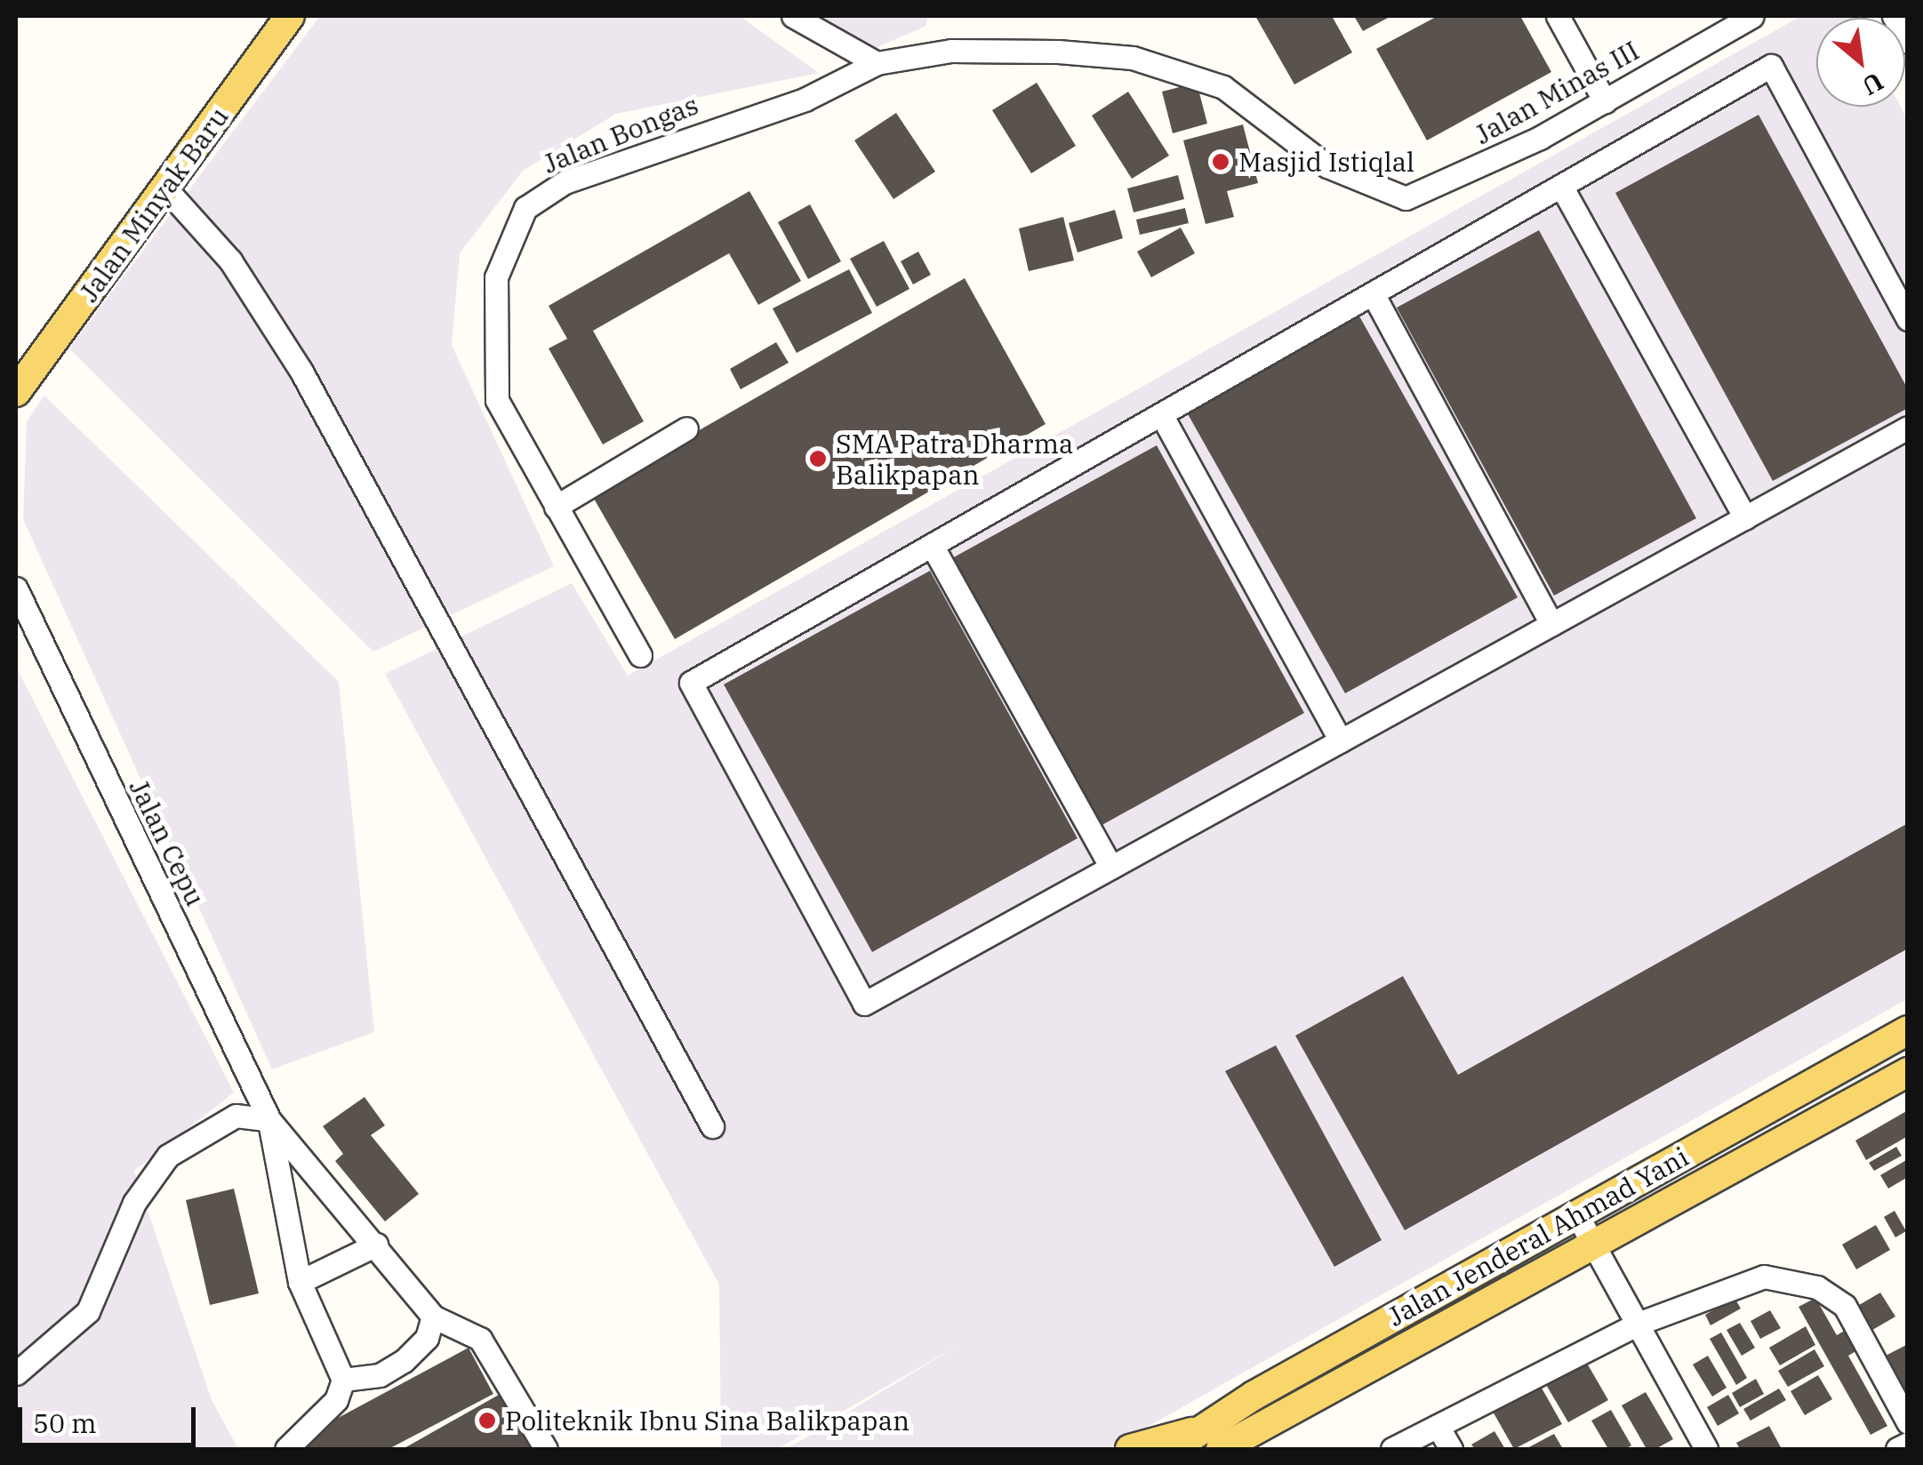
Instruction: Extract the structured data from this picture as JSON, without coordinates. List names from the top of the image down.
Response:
{
  "streets": {
    "main road": ["Jalan Minyak Baru", "Jalan Jenderal Ahmad Yani"],
    "street": ["Jalan Minas III", "Jalan Bongas", "Jalan Cepu"]
  },
  "crossings": [
    ["Jalan Minas III", "Jalan Bongas"]
  ],
  "places": ["Masjid Istiqlal", "SMA Patra Dharma Balikpapan", "Politeknik Ibnu Sina Balikpapan"],
  "scale_bar": "50 m",
  "north": "bottom right"
}
